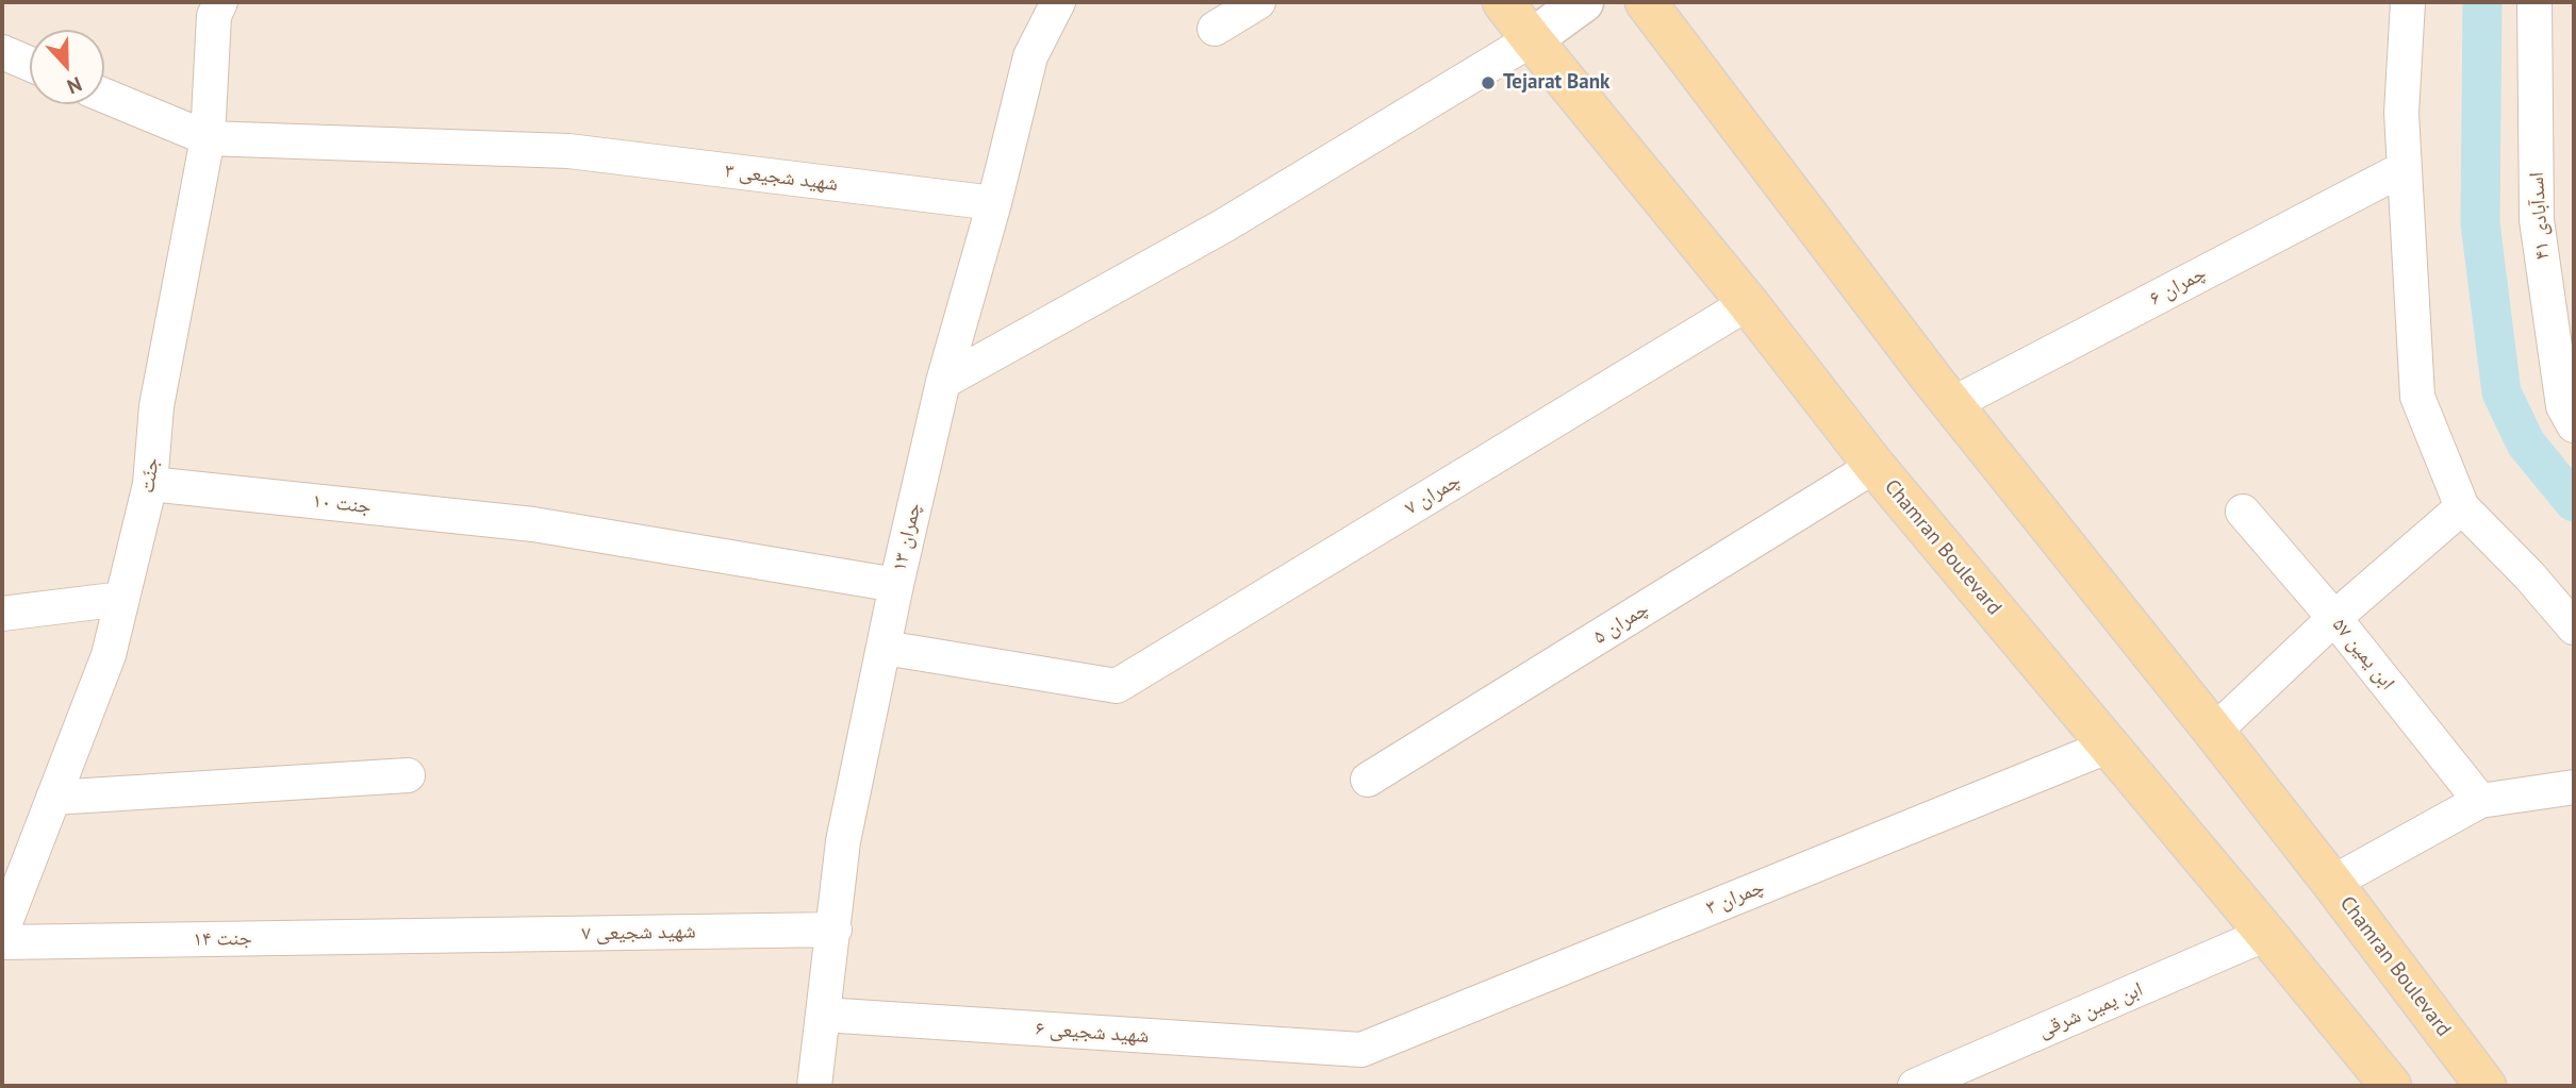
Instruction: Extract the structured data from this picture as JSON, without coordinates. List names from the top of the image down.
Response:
{
  "streets": {
    "main road": ["Chamran Boulevard"],
    "street": [
      "شهید شجیعی ۳",
      "اسدآبادی ۴۱",
      "چمران ۶",
      "جنّت",
      "چمران ۷",
      "جنت ۱۰",
      "چمران ۱۳",
      "چمران ۵",
      "ابن یمین ۵۷",
      "چمران ۳",
      "شهید شجیعی ۷",
      "جنت ۱۴",
      "ابن یمین شرقی",
      "شهید شجیعی ۶"
    ]
  },
  "crossings": [
    ["شهید شجیعی ۳", "جنّت"],
    ["شهید شجیعی ۳", "چمران ۱۳"],
    ["چمران ۶", "Chamran Boulevard"],
    ["جنّت", "جنت ۱۰"],
    ["چمران ۷", "چمران ۱۳"],
    ["چمران ۷", "Chamran Boulevard"],
    ["جنت ۱۰", "چمران ۱۳"],
    ["چمران ۱۳", "شهید شجیعی ۷"],
    ["چمران ۱۳", "شهید شجیعی ۶"],
    ["Chamran Boulevard", "چمران ۵"],
    ["Chamran Boulevard", "چمران ۳"],
    ["Chamran Boulevard", "ابن یمین شرقی"],
    ["چمران ۳", "شهید شجیعی ۶"],
    ["شهید شجیعی ۷", "جنت ۱۴"]
  ],
  "places": ["Tejarat Bank"],
  "north": "bottom"
}
